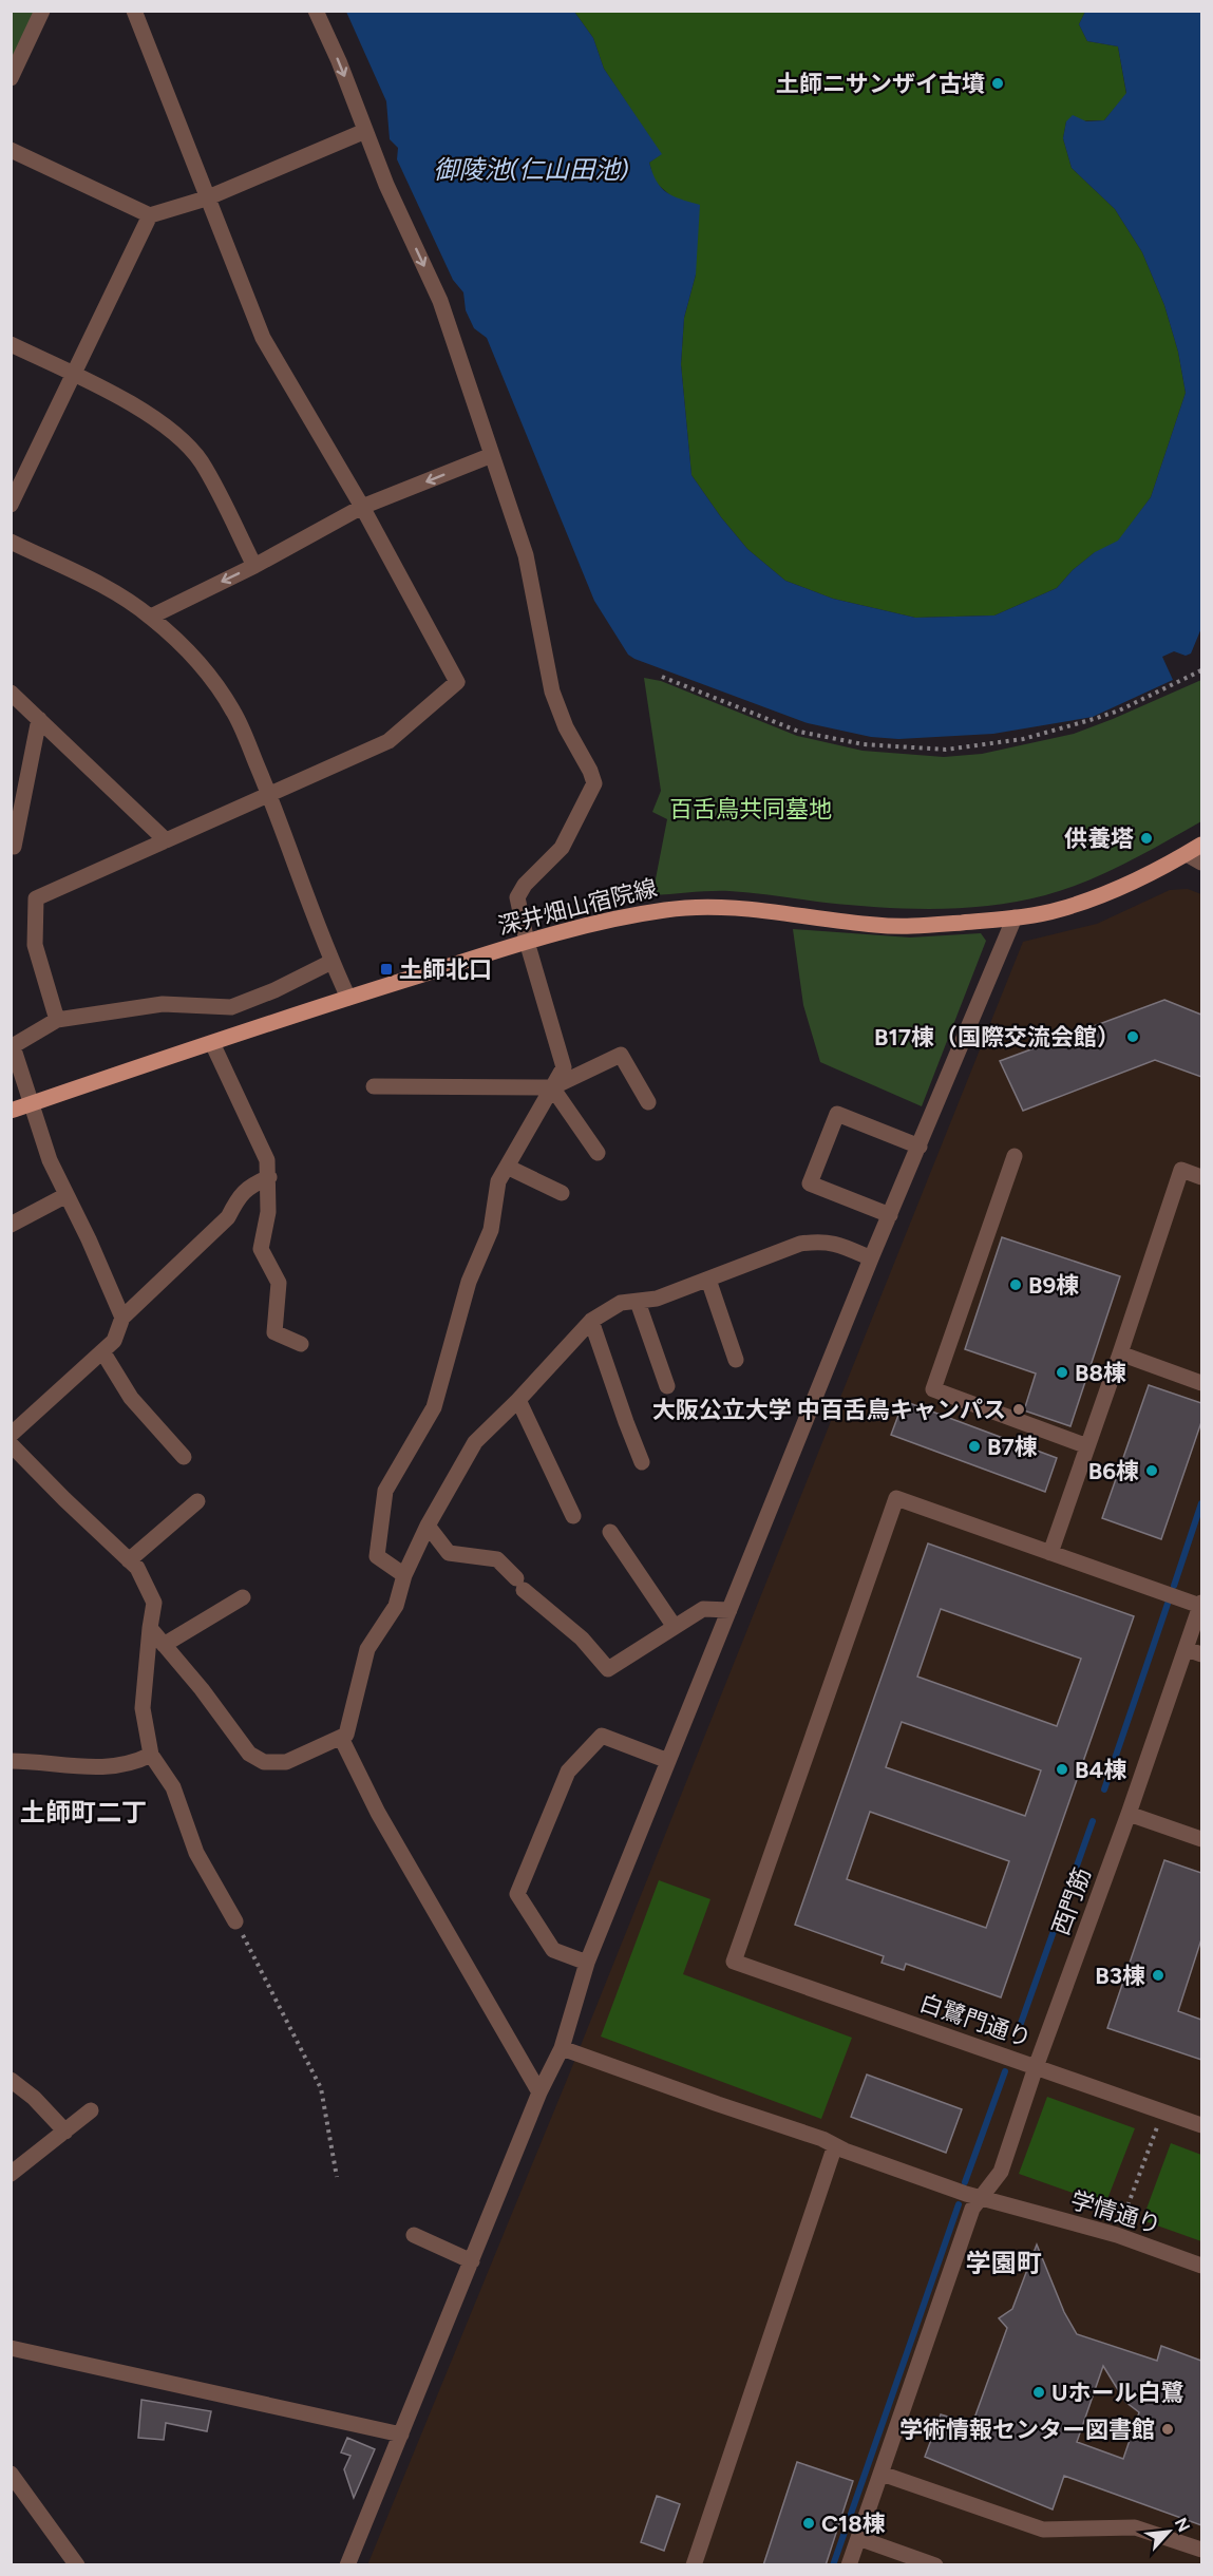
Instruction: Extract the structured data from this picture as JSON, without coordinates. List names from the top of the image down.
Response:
{
  "streets": {
    "main road": ["深井畑山宿院線"],
    "street": ["西門筋", "白鷺門通り", "学情通り"]
  },
  "crossings": [
    ["西門筋", "白鷺門通り"],
    ["西門筋", "学情通り"]
  ],
  "districts": ["土師町二丁", "学園町"],
  "water": ["御陵池(仁山田池)"],
  "parks": ["百舌鳥共同墓地"],
  "places": {
    "other": [
      "土師ニサンザイ古墳",
      "供養塔",
      "B17棟（国際交流会館）",
      "B9棟",
      "B8棟",
      "大阪公立大学 中百舌鳥キャンパス",
      "B7棟",
      "B6棟",
      "B4棟",
      "B3棟",
      "Uホール白鷺",
      "学術情報センター図書館",
      "C18棟"
    ],
    "transit": ["土師北口"]
  },
  "north": "top right"
}
